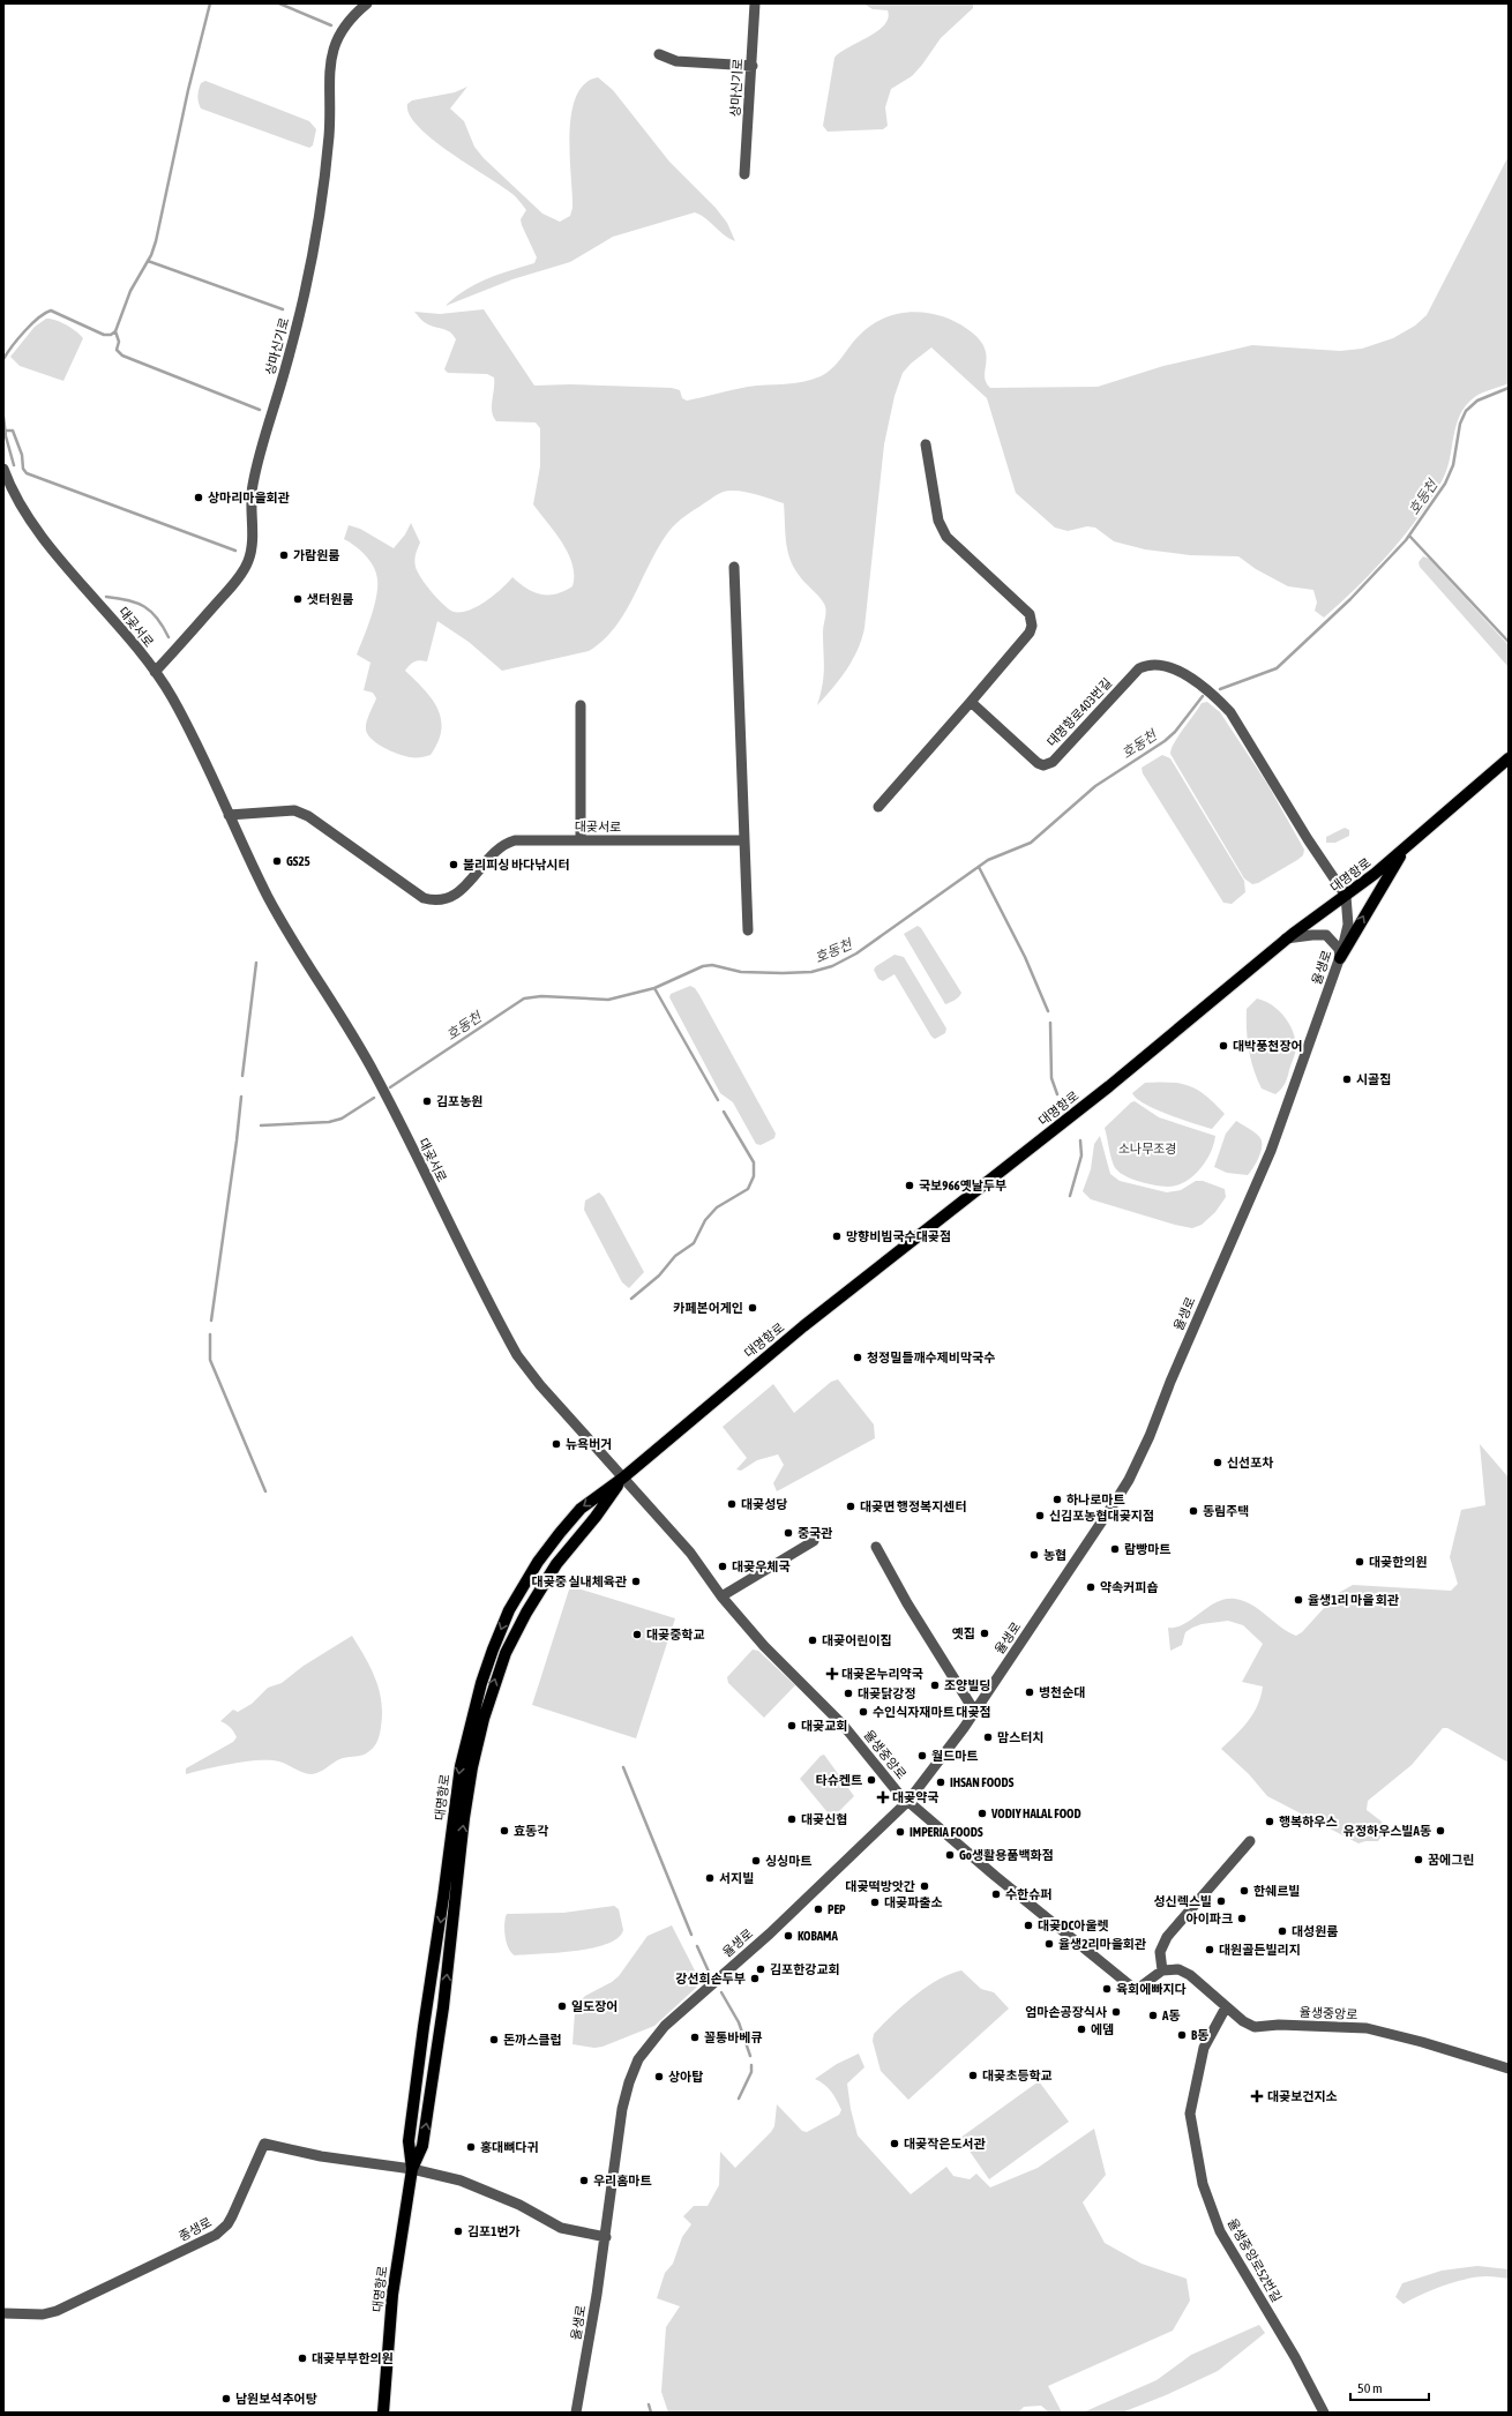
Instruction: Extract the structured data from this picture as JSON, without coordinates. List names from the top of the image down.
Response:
{
  "streets": {
    "main road": ["대명항로"],
    "street": [
      "상마신기로",
      "대곶서로",
      "대명항로403번길",
      "율생로",
      "율생중앙로",
      "종생로",
      "율생중앙로52번길"
    ]
  },
  "crossings": [
    ["상마신기로", "대곶서로"],
    ["대곶서로", "대명항로"],
    ["대곶서로", "율생중앙로"],
    ["대명항로403번길", "대명항로"],
    ["대명항로403번길", "율생로"],
    ["대명항로", "율생로"],
    ["대명항로", "율생중앙로"],
    ["대명항로", "종생로"],
    ["율생로", "율생중앙로"],
    ["율생중앙로", "율생중앙로52번길"]
  ],
  "water": ["호동천"],
  "parks": ["소나무조경"],
  "places": {
    "other": [
      "상마리마을회관",
      "가람원룸",
      "샛터원룸",
      "GS25",
      "불리피싱 바다낚시터",
      "대박풍천장어",
      "시골집",
      "김포농원",
      "국보966옛날두부",
      "망향비빔국수대곶점",
      "카페본어게인",
      "청정밀들깨수제비막국수",
      "뉴욕버거",
      "신선포차",
      "하나로마트",
      "대곶성당",
      "대곶면 행정복지센터",
      "동림주택",
      "신김포농협대곶지점",
      "중국관",
      "람빵마트",
      "농협",
      "대곶한의원",
      "대곶우체국",
      "대곶중 실내체육관",
      "약속커피숍",
      "율생1리 마을 회관",
      "옛집",
      "대곶중학교",
      "대곶어린이집",
      "조양빌딩",
      "병천순대",
      "대곶닭강정",
      "수인식자재마트 대곶점",
      "대곶교회",
      "맘스터치",
      "월드마트",
      "타슈켄트",
      "IHSAN FOODS",
      "VODIY HALAL FOOD",
      "대곶신협",
      "행복하우스",
      "효동각",
      "유정하우스빌A동",
      "IMPERIA FOODS",
      "Go생활용품백화점",
      "꿈에그린",
      "싱싱마트",
      "서지빌",
      "대곶떡방앗간",
      "한쉐르빌",
      "수한슈퍼",
      "성신렉스빌",
      "대곶파출소",
      "PEP",
      "아이파크",
      "대곶DC아울렛",
      "대성원룸",
      "KOBAMA",
      "율생2리마을회관",
      "대원골든빌리지",
      "김포한강교회",
      "강선희손두부",
      "육회에빠지다",
      "일도장어",
      "엄마손공장식사",
      "A동",
      "에뎀",
      "B동",
      "꼴통바베큐",
      "돈까스클럽",
      "대곶초등학교",
      "상아탑",
      "대곶작은도서관",
      "홍대뼈다귀",
      "우리홈마트",
      "김포1번가",
      "대곶부부한의원",
      "남원보석추어탕"
    ],
    "health": ["대곶온누리약국", "대곶약국", "대곶보건지소"]
  },
  "scale_bar": "50 m"
}
